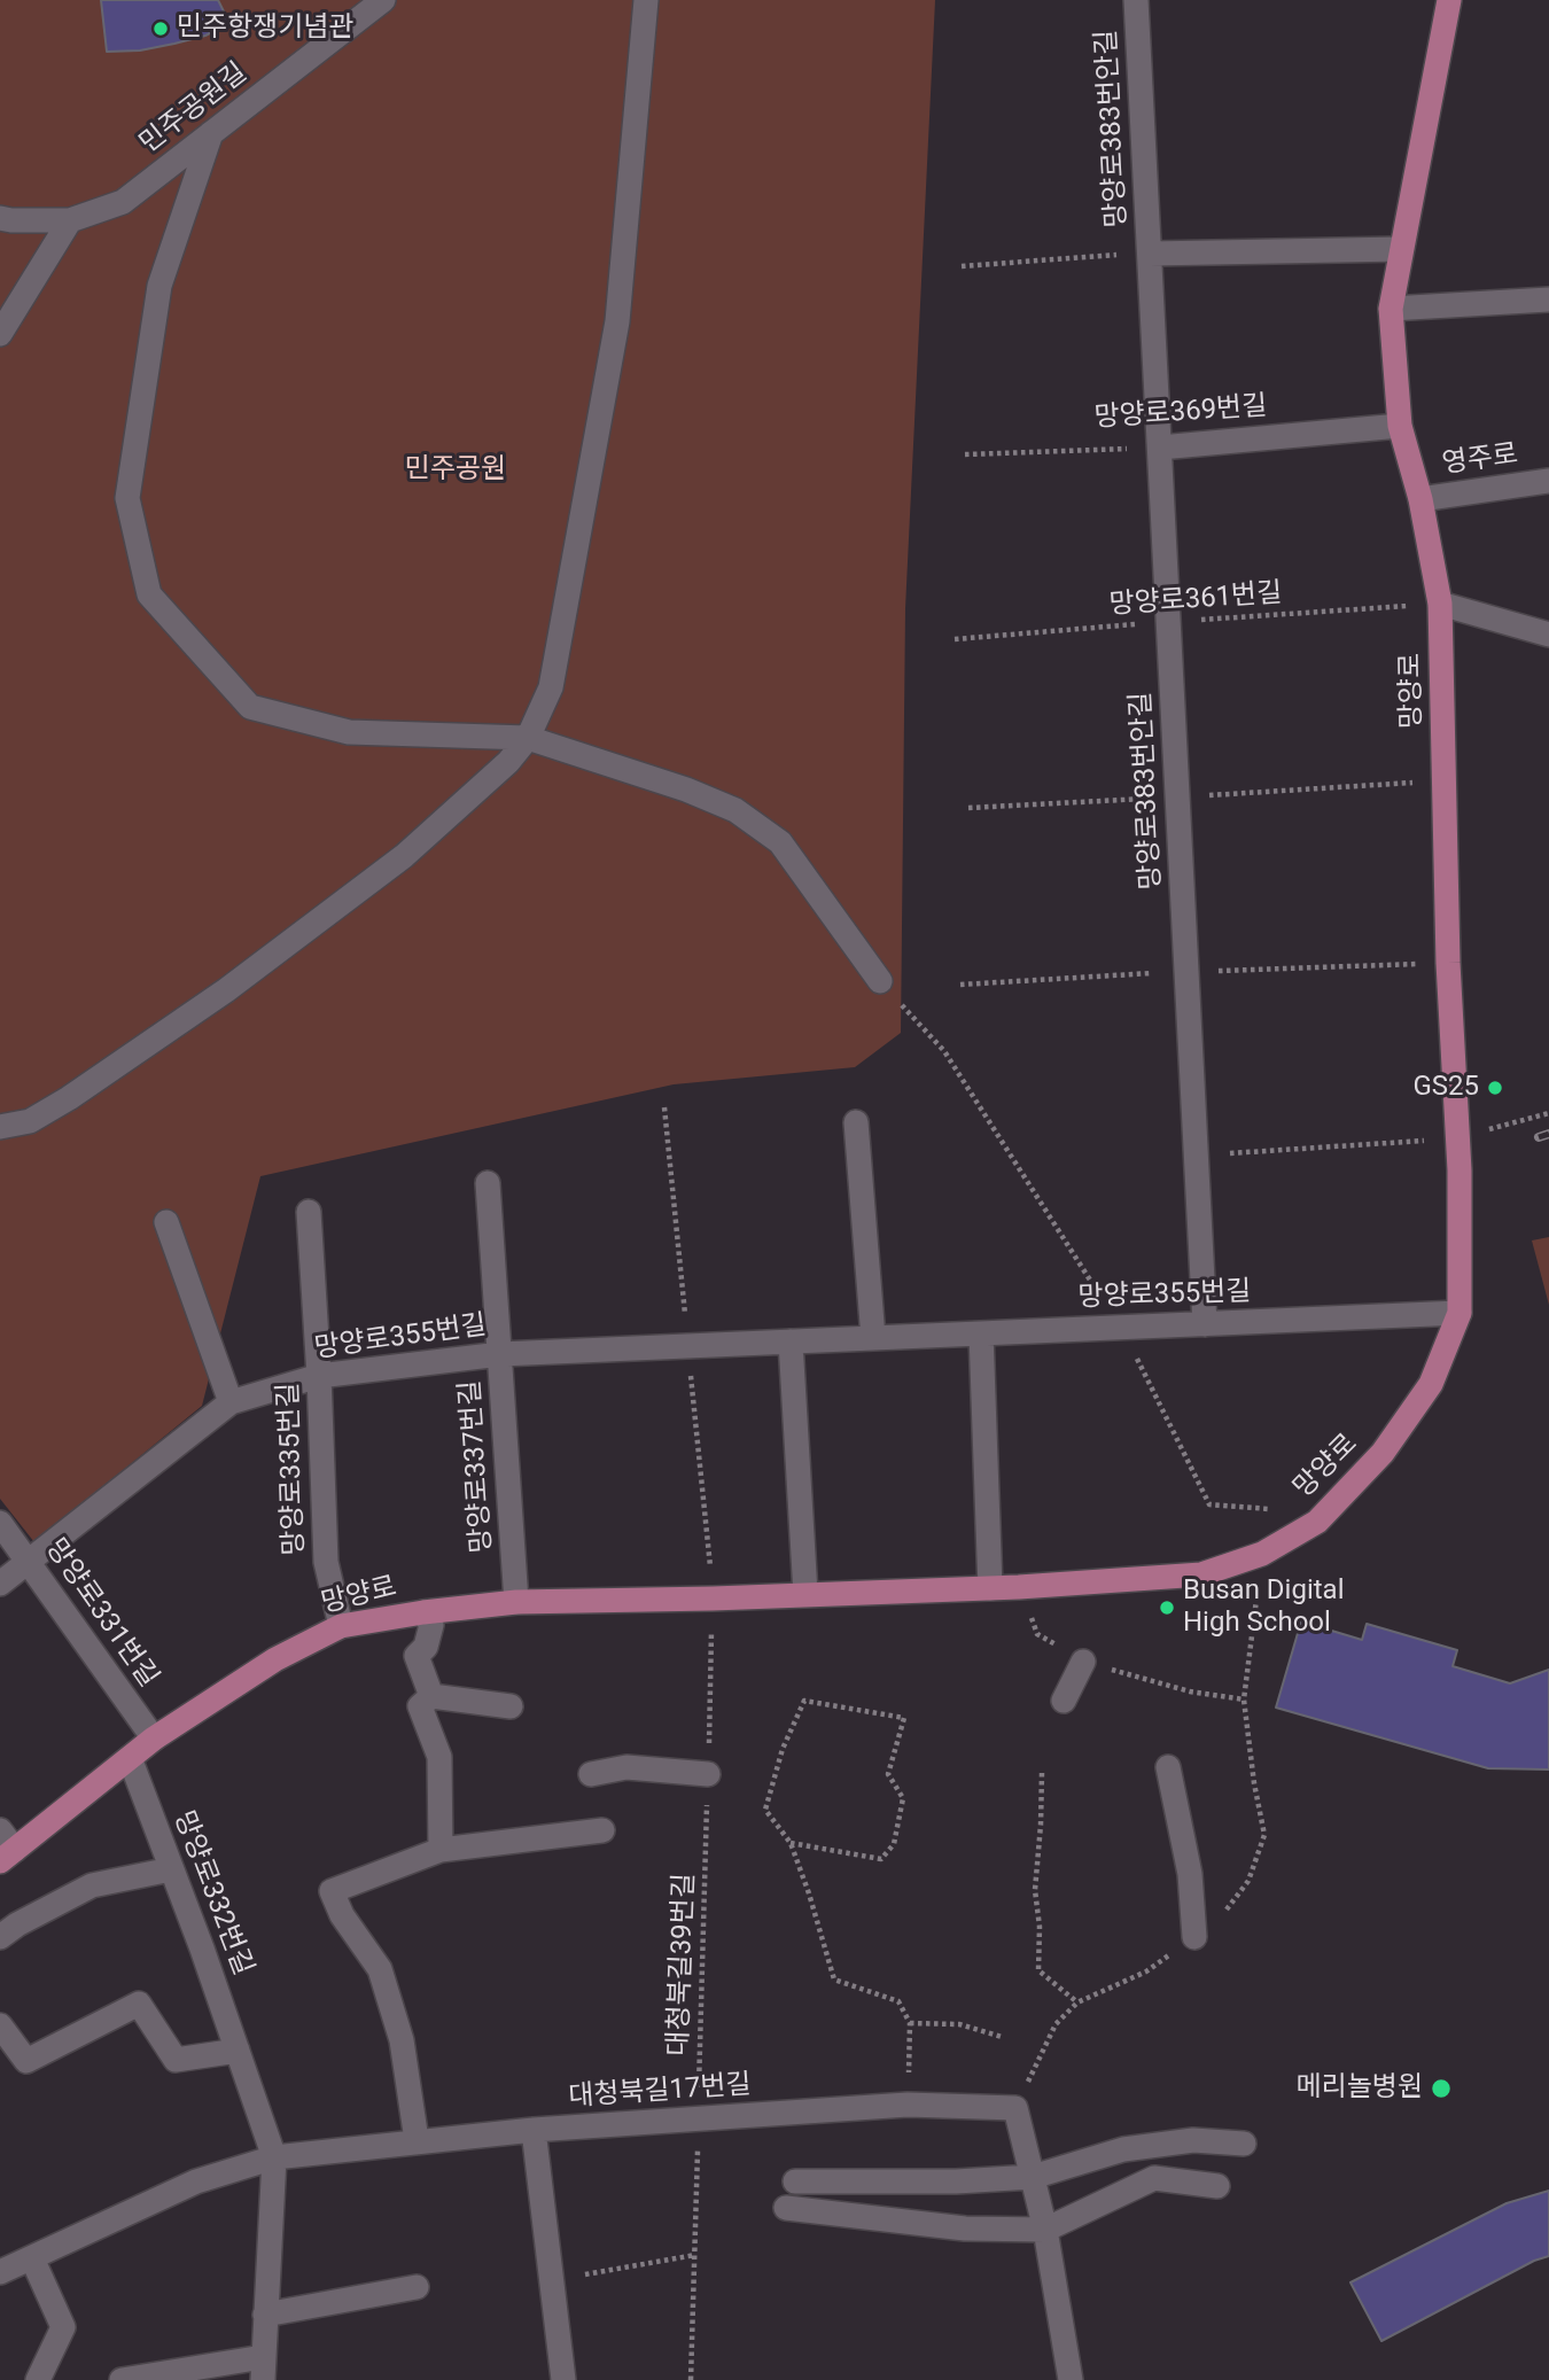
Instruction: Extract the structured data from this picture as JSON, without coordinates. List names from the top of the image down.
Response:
{
  "streets": {
    "main road": ["망양로"],
    "street": [
      "민주공원길",
      "망양로383번안길",
      "망양로369번길",
      "영주로",
      "망양로355번길",
      "망양로337번길",
      "망양로335번길",
      "망양로331번길",
      "망양로332번길",
      "대청북길17번길"
    ],
    "path": ["망양로361번길", "대청북길39번길"]
  },
  "crossings": [
    ["망양로383번안길", "망양로369번길"],
    ["망양로383번안길", "망양로361번길"],
    ["망양로383번안길", "망양로355번길"],
    ["망양로369번길", "망양로"],
    ["영주로", "망양로"],
    ["망양로361번길", "망양로"],
    ["망양로", "망양로355번길"],
    ["망양로", "망양로337번길"],
    ["망양로", "망양로335번길"],
    ["망양로", "망양로331번길"],
    ["망양로", "망양로332번길"],
    ["망양로", "대청북길39번길"],
    ["망양로355번길", "망양로337번길"],
    ["망양로355번길", "망양로335번길"],
    ["망양로355번길", "망양로331번길"],
    ["망양로332번길", "대청북길17번길"],
    ["대청북길39번길", "대청북길17번길"]
  ],
  "parks": ["민주공원"],
  "places": [
    "민주항쟁기념관",
    "GS25",
    "Busan Digital High School",
    "메리놀병원"
  ]
}
